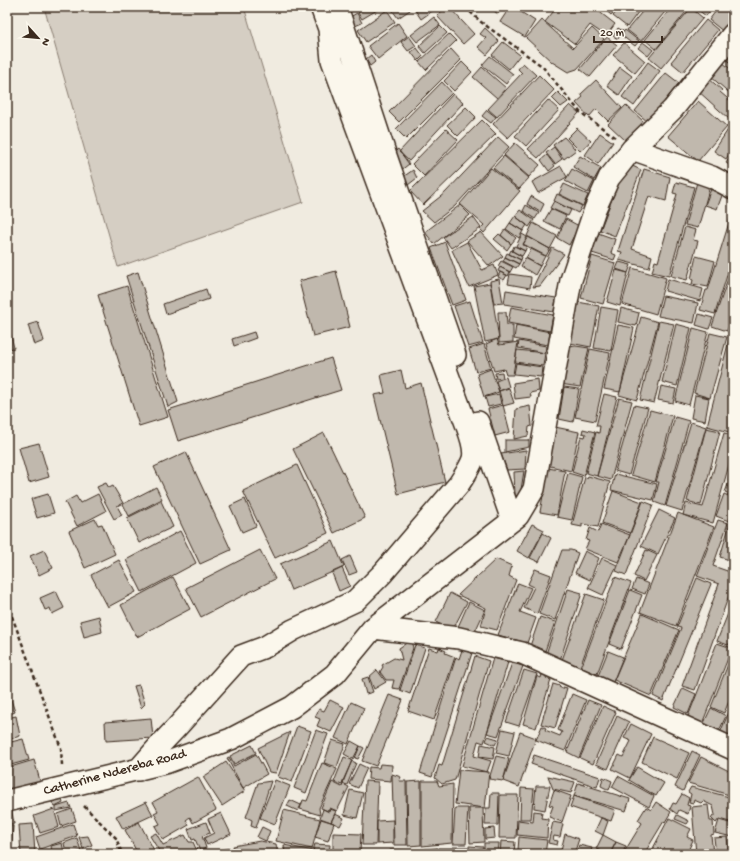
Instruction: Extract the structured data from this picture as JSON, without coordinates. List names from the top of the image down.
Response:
{
  "streets": {
    "street": ["Catherine Ndereba Road"]
  },
  "scale_bar": "20 m",
  "north": "bottom right"
}
